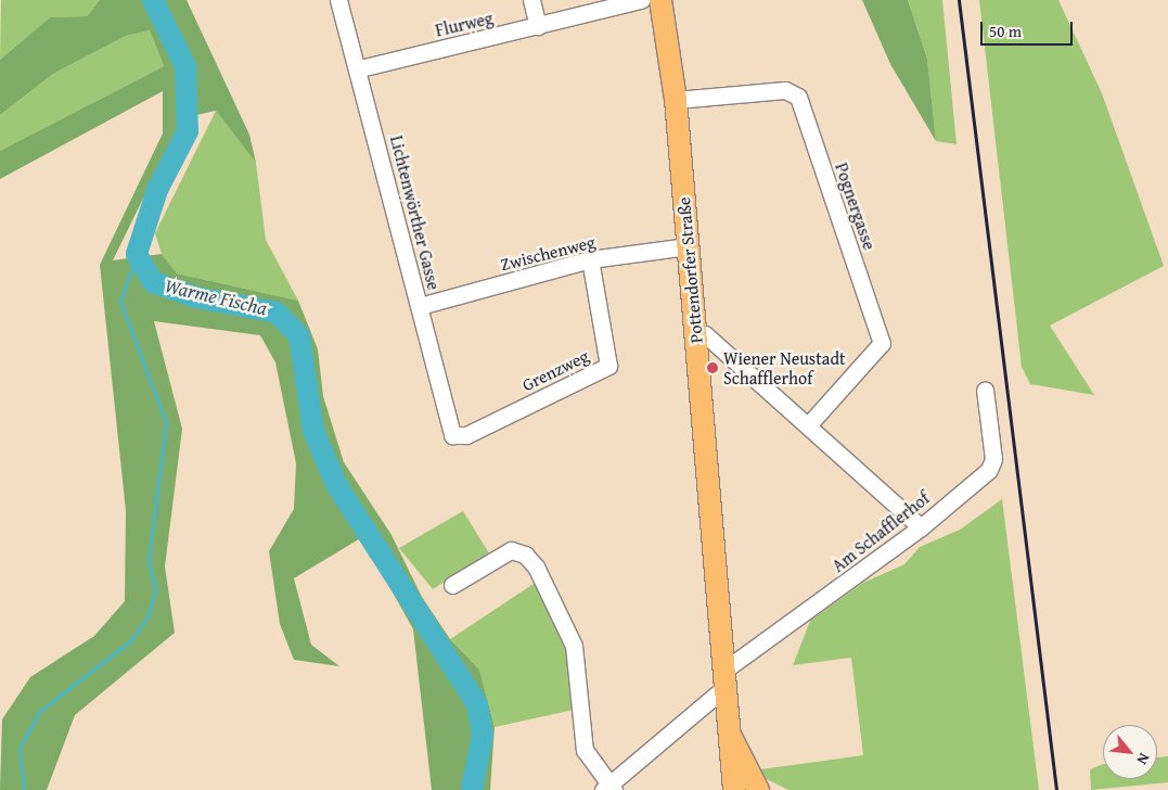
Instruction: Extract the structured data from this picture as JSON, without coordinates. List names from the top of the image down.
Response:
{
  "streets": {
    "main road": ["Pottendorfer Straße"],
    "street": [
      "Flurweg",
      "Pognergasse",
      "Lichtenwörther Gasse",
      "Zwischenweg",
      "Grenzweg",
      "Am Schafflerhof"
    ]
  },
  "crossings": [
    ["Flurweg", "Lichtenwörther Gasse"],
    ["Pognergasse", "Pottendorfer Straße"],
    ["Lichtenwörther Gasse", "Zwischenweg"],
    ["Lichtenwörther Gasse", "Grenzweg"],
    ["Zwischenweg", "Pottendorfer Straße"],
    ["Zwischenweg", "Grenzweg"],
    ["Pottendorfer Straße", "Am Schafflerhof"]
  ],
  "water": ["Warme Fischa"],
  "places": ["Wiener Neustadt Schafflerhof"],
  "scale_bar": "50 m",
  "north": "bottom right"
}
